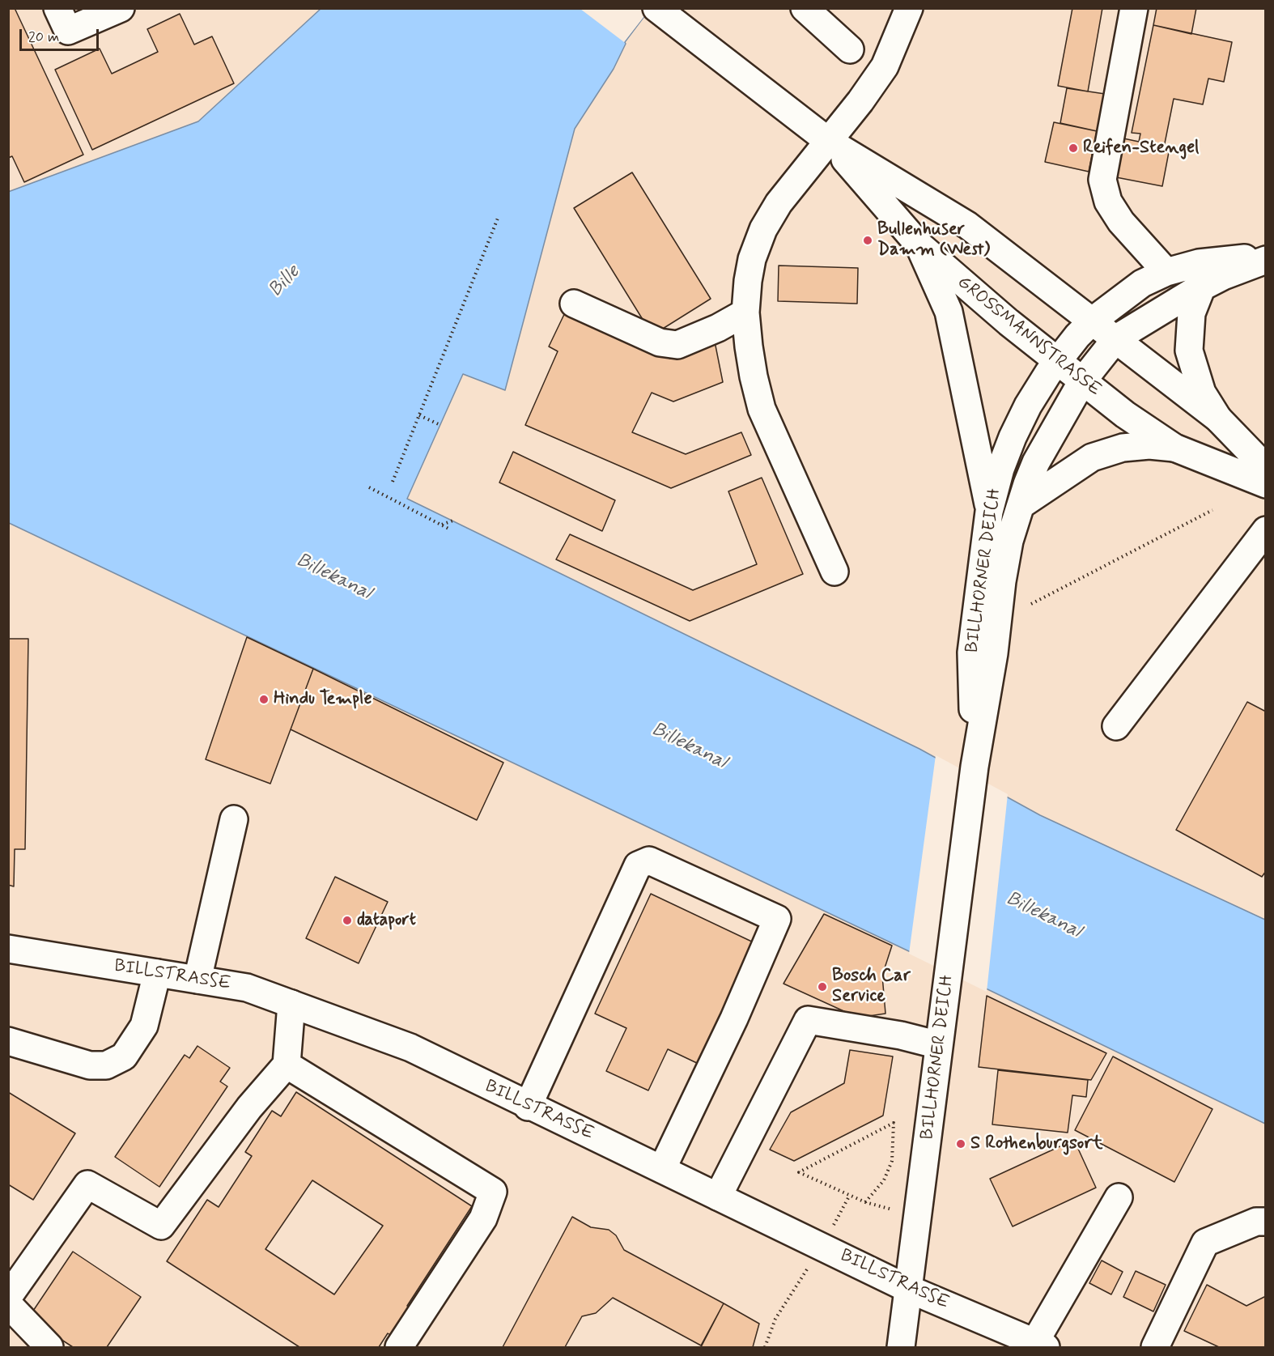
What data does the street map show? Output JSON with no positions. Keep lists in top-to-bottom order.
{
  "streets": {
    "street": ["GROSSMANNSTRASSE", "BILLHORNER DEICH", "BILLSTRASSE"]
  },
  "crossings": [
    ["GROSSMANNSTRASSE", "BILLHORNER DEICH"],
    ["BILLHORNER DEICH", "BILLSTRASSE"]
  ],
  "water": ["Bille", "Billekanal"],
  "places": [
    "Reifen-Stengel",
    "Bullenhuser Damm (West)",
    "Hindu Temple",
    "dataport",
    "Bosch Car Service",
    "S Rothenburgsort"
  ],
  "scale_bar": "20 m"
}
